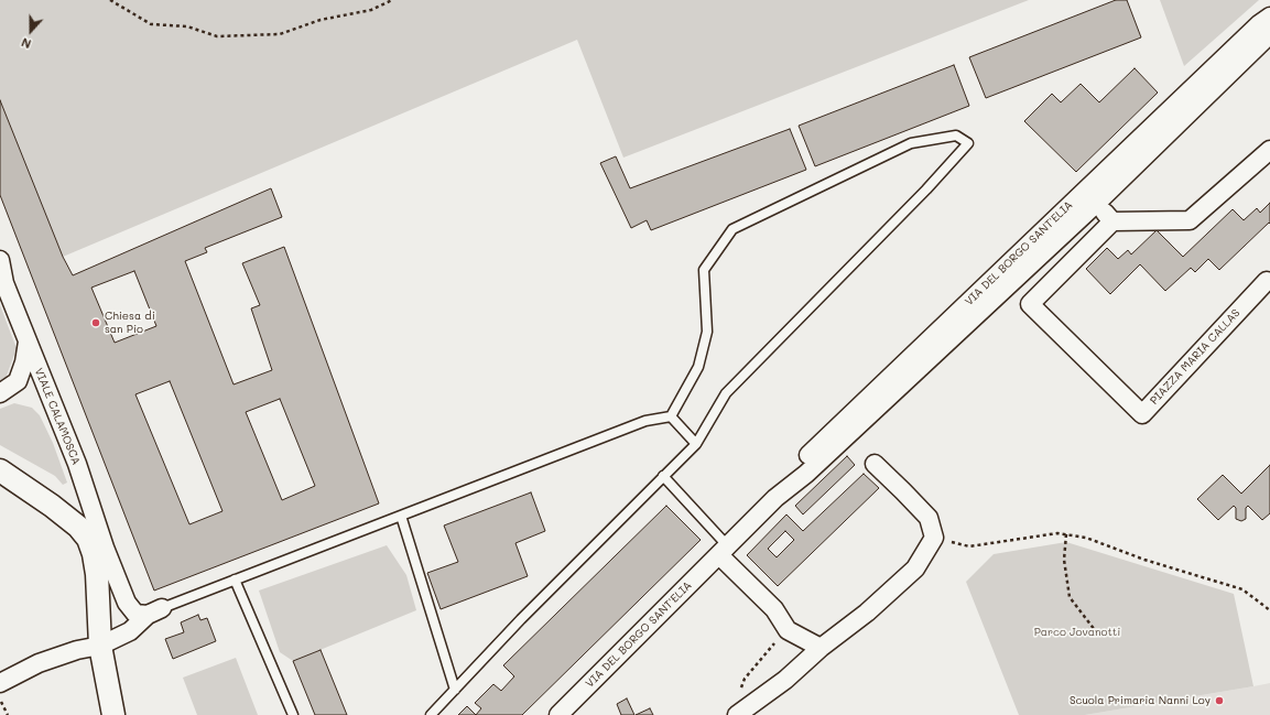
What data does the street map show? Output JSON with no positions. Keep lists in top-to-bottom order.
{
  "streets": {
    "street": ["VIA DEL BORGO SANT'ELIA", "PIAZZA MARIA CALLAS", "VIALE CALAMOSCA"]
  },
  "crossings": [
    ["VIA DEL BORGO SANT'ELIA", "PIAZZA MARIA CALLAS"]
  ],
  "parks": ["Parco Jovanotti"],
  "places": ["Chiesa di san Pio", "Scuola Primaria Nanni Loy"],
  "north": "bottom"
}
